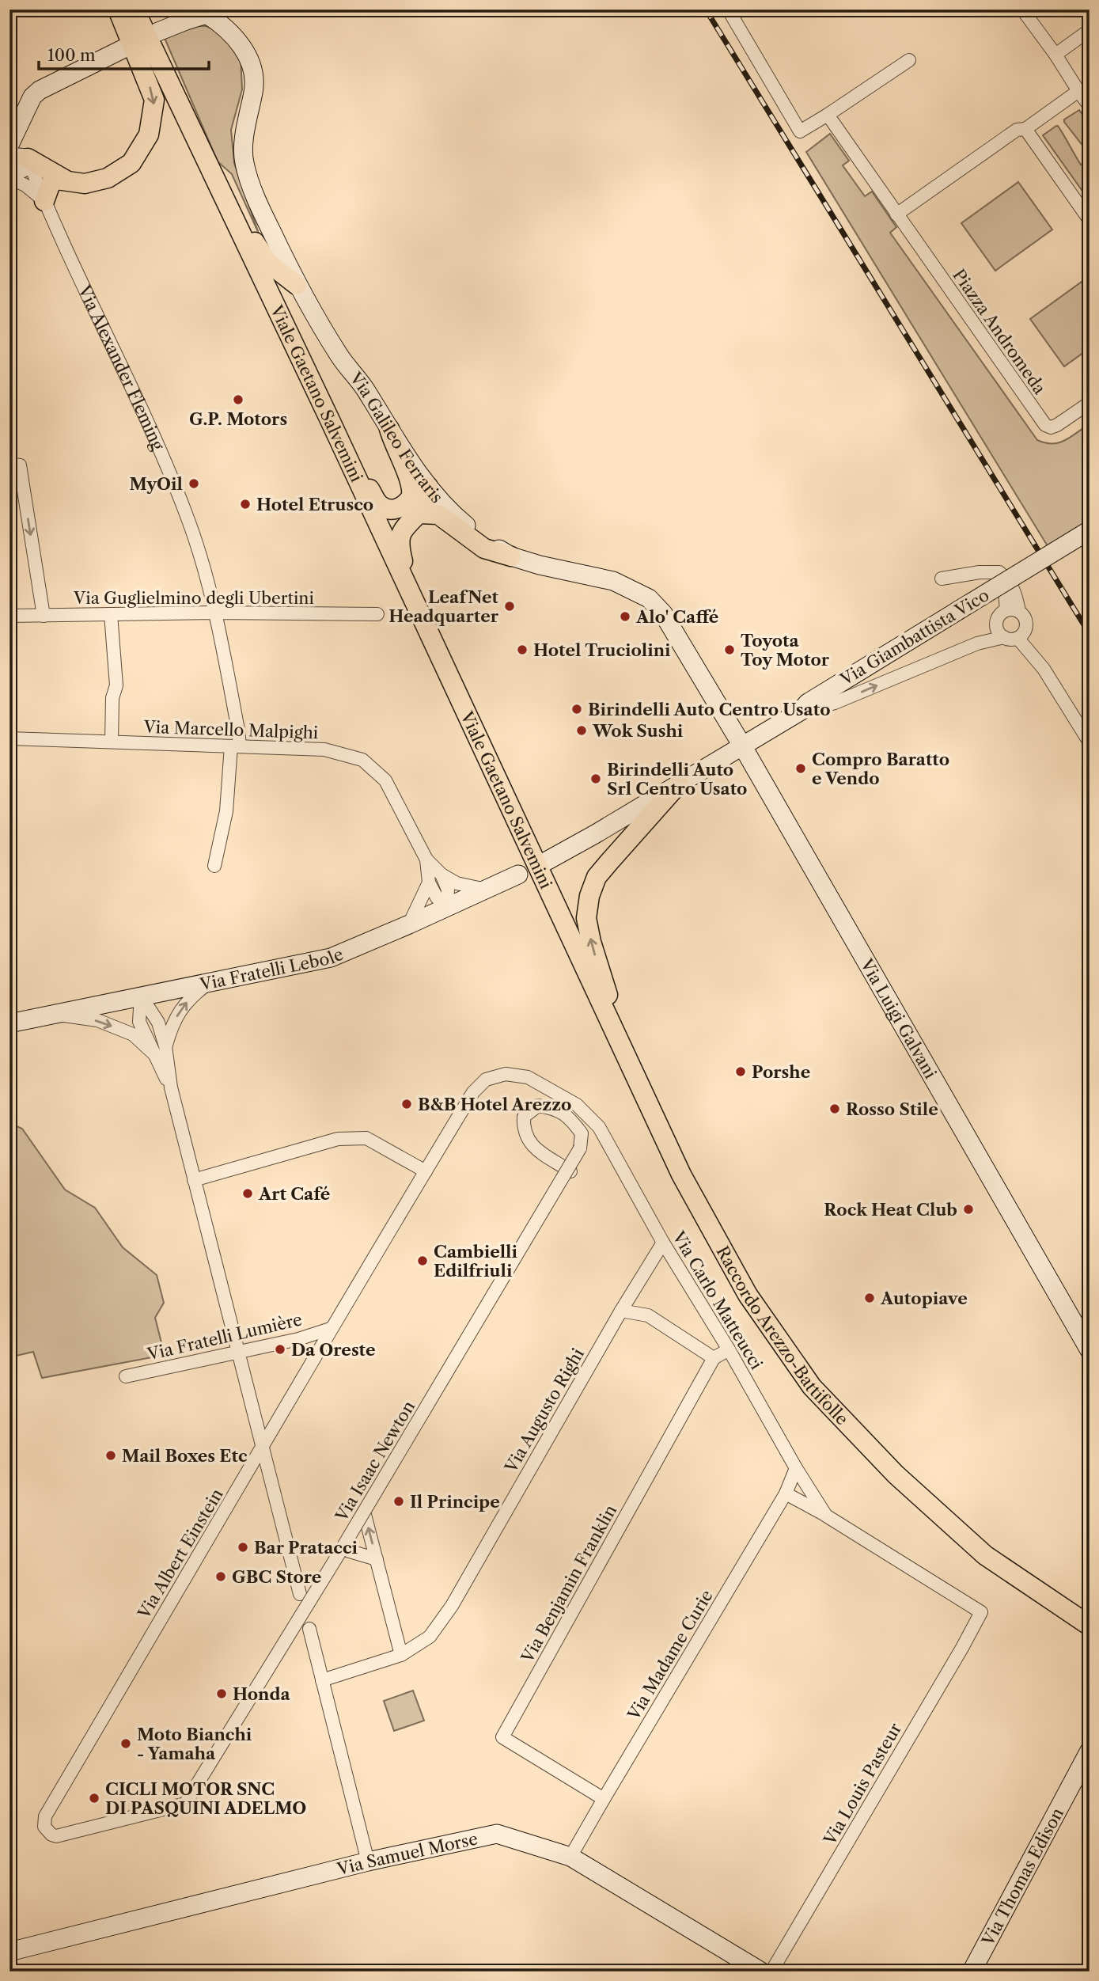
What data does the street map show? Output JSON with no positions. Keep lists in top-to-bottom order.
{
  "streets": {
    "main road": ["Viale Gaetano Salvemini", "Raccordo Arezzo-Battifolle"],
    "street": [
      "Piazza Andromeda",
      "Via Alexander Fleming",
      "Via Galileo Ferraris",
      "Via Guglielmino degli Ubertini",
      "Via Giambattista Vico",
      "Via Marcello Malpighi",
      "Via Fratelli Lebole",
      "Via Luigi Galvani",
      "Via Carlo Matteucci",
      "Via Fratelli Lumière",
      "Via Augusto Righi",
      "Via Isaac Newton",
      "Via Albert Einstein",
      "Via Benjamin Franklin",
      "Via Madame Curie",
      "Via Louis Pasteur",
      "Via Samuel Morse",
      "Via Thomas Edison"
    ]
  },
  "crossings": [
    ["Via Alexander Fleming", "Via Guglielmino degli Ubertini"],
    ["Via Alexander Fleming", "Via Marcello Malpighi"],
    ["Viale Gaetano Salvemini", "Raccordo Arezzo-Battifolle"],
    ["Via Galileo Ferraris", "Via Giambattista Vico"],
    ["Via Galileo Ferraris", "Via Luigi Galvani"],
    ["Via Giambattista Vico", "Via Luigi Galvani"],
    ["Via Carlo Matteucci", "Via Augusto Righi"],
    ["Via Carlo Matteucci", "Via Albert Einstein"],
    ["Via Carlo Matteucci", "Via Madame Curie"],
    ["Via Carlo Matteucci", "Via Louis Pasteur"],
    ["Via Fratelli Lumière", "Via Albert Einstein"],
    ["Via Isaac Newton", "Via Albert Einstein"],
    ["Via Benjamin Franklin", "Via Madame Curie"],
    ["Via Madame Curie", "Via Samuel Morse"]
  ],
  "places": [
    "G.P. Motors",
    "MyOil",
    "Hotel Etrusco",
    "LeafNet Headquarter",
    "Alo' Caffé",
    "Hotel Truciolini",
    "Toyota Toy Motor",
    "Birindelli Auto Centro Usato",
    "Wok Sushi",
    "Compro Baratto e Vendo",
    "Birindelli Auto Srl Centro Usato",
    "Porshe",
    "B&B Hotel Arezzo",
    "Rosso Stile",
    "Art Café",
    "Rock Heat Club",
    "Cambielli Edilfriuli",
    "Autopiave",
    "Da Oreste",
    "Mail Boxes Etc",
    "Il Principe",
    "Bar Pratacci",
    "GBC Store",
    "Honda",
    "Moto Bianchi - Yamaha",
    "CICLI MOTOR SNC DI PASQUINI ADELMO"
  ],
  "scale_bar": "100 m"
}
